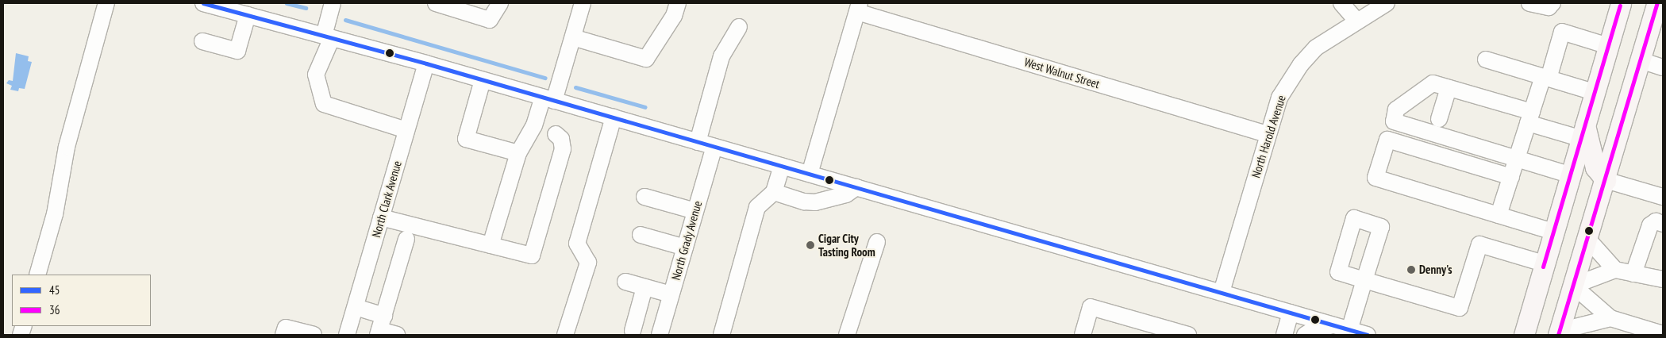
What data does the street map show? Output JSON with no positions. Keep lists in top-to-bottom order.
{
  "streets": {
    "street": [
      "West Walnut Street",
      "North Harold Avenue",
      "North Clark Avenue",
      "North Grady Avenue"
    ]
  },
  "crossings": [
    ["West Walnut Street", "North Harold Avenue"]
  ],
  "places": ["Cigar City Tasting Room", "Denny's"],
  "lines": ["transit line 45", "transit line 36"],
  "legend": ["45", "36"]
}
